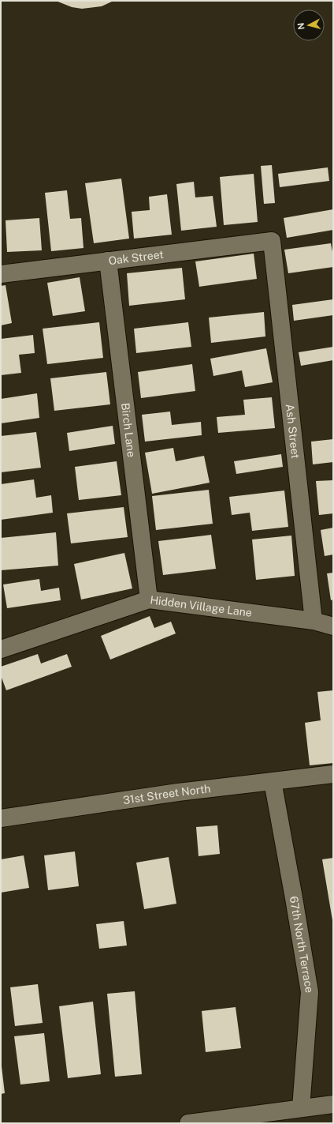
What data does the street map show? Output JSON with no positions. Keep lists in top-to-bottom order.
{
  "streets": {
    "street": [
      "Oak Street",
      "Birch Lane",
      "Ash Street",
      "Hidden Village Lane",
      "31st Street North",
      "67th North Terrace"
    ]
  },
  "crossings": [
    ["Oak Street", "Birch Lane"],
    ["Oak Street", "Ash Street"],
    ["Birch Lane", "Hidden Village Lane"],
    ["Ash Street", "Hidden Village Lane"],
    ["31st Street North", "67th North Terrace"]
  ],
  "north": "left"
}
